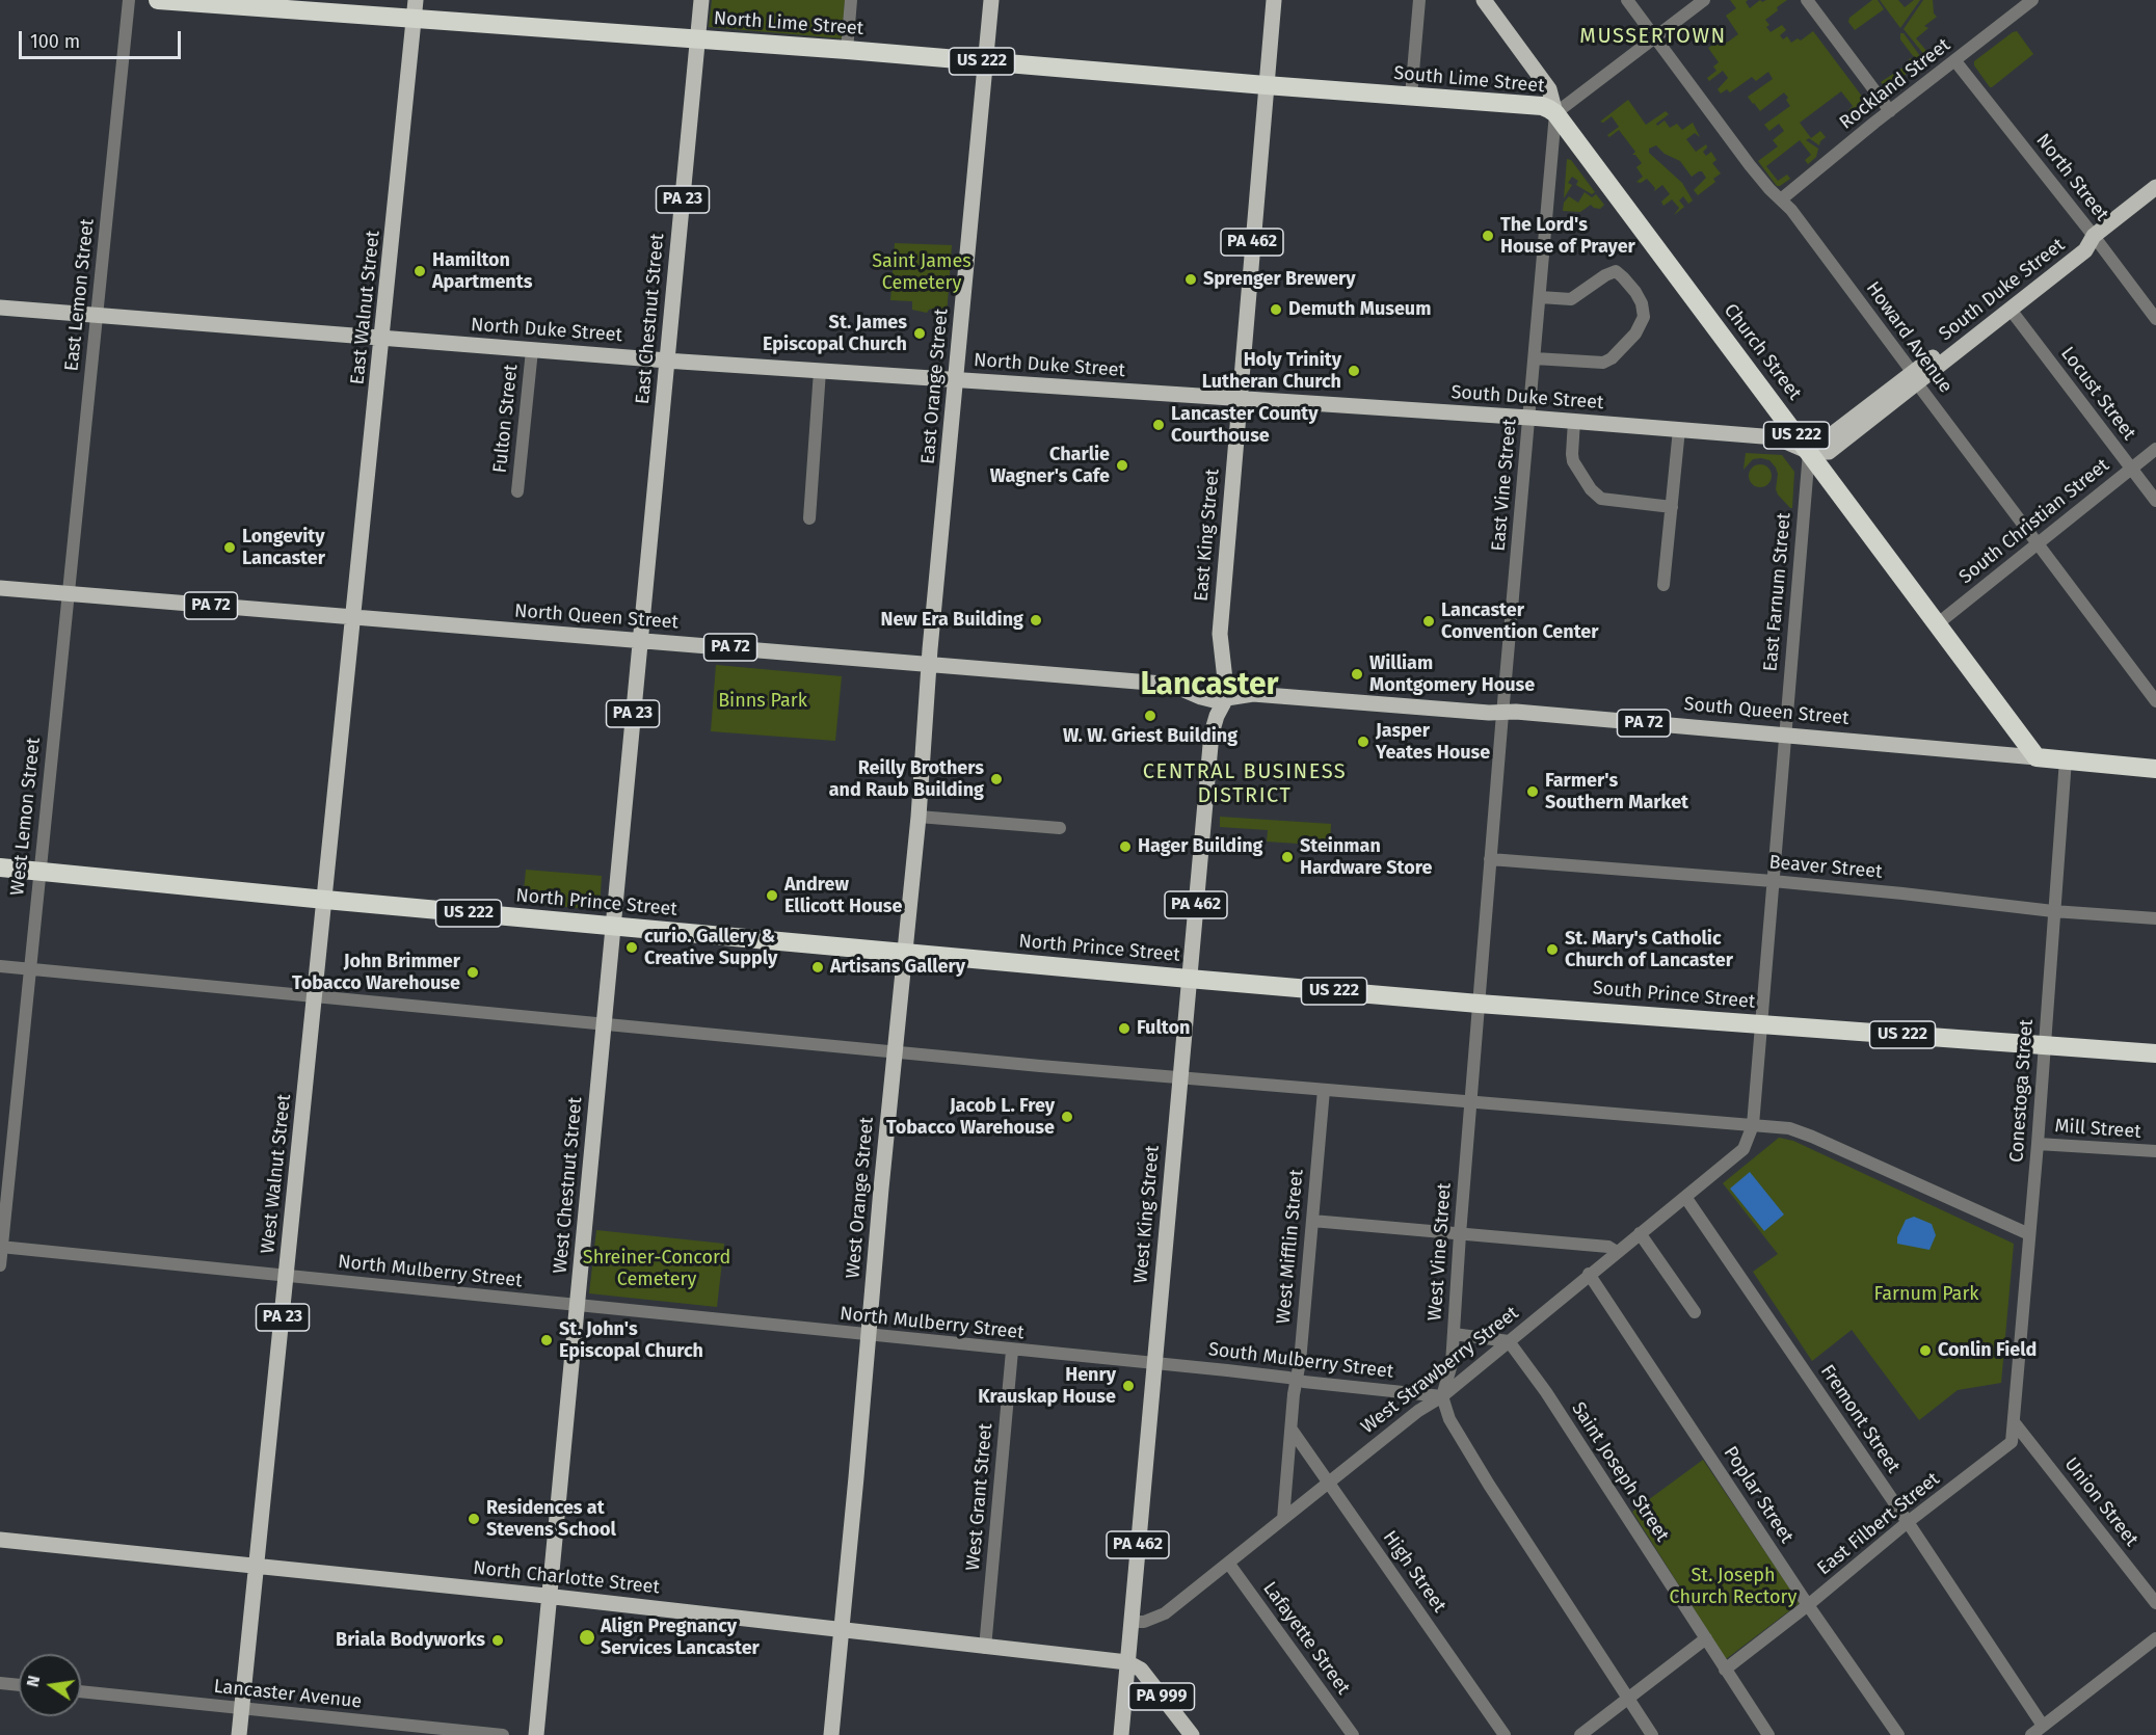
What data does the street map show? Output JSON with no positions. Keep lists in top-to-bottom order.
{
  "streets": {
    "highway": [
      "North Lime Street",
      "US 222",
      "South Lime Street",
      "Church Street",
      "South Queen Street",
      "North Prince Street",
      "South Prince Street"
    ],
    "main road": [
      "PA 23",
      "PA 462",
      "South Duke Street",
      "East Walnut Street",
      "East Chestnut Street",
      "North Duke Street",
      "East Orange Street",
      "East King Street",
      "PA 72",
      "North Queen Street",
      "West Walnut Street",
      "West Chestnut Street",
      "West Orange Street",
      "West King Street",
      "North Charlotte Street",
      "PA 999"
    ],
    "street": [
      "Rockland Street",
      "North Street",
      "East Lemon Street",
      "Howard Avenue",
      "Locust Street",
      "Fulton Street",
      "East Vine Street",
      "South Christian Street",
      "East Farnum Street",
      "West Lemon Street",
      "Beaver Street",
      "Conestoga Street",
      "Mill Street",
      "West Mifflin Street",
      "West Vine Street",
      "North Mulberry Street",
      "South Mulberry Street",
      "West Strawberry Street",
      "Fremont Street",
      "Saint Joseph Street",
      "Poplar Street",
      "West Grant Street",
      "Union Street",
      "East Filbert Street",
      "High Street",
      "Lafayette Street",
      "Lancaster Avenue"
    ]
  },
  "crossings": [
    ["North Lime Street", "South Lime Street"],
    ["North Lime Street", "East Walnut Street"],
    ["North Lime Street", "East Chestnut Street"],
    ["North Lime Street", "East Orange Street"],
    ["North Lime Street", "East King Street"],
    ["South Lime Street", "Howard Avenue"],
    ["South Lime Street", "Church Street"],
    ["South Lime Street", "East Vine Street"],
    ["South Lime Street", "East King Street"],
    ["Rockland Street", "North Street"],
    ["Rockland Street", "Howard Avenue"],
    ["North Street", "South Duke Street"],
    ["South Duke Street", "North Duke Street"],
    ["South Duke Street", "Howard Avenue"],
    ["South Duke Street", "Church Street"],
    ["South Duke Street", "Locust Street"],
    ["South Duke Street", "East Vine Street"],
    ["South Duke Street", "East King Street"],
    ["South Duke Street", "East Farnum Street"],
    ["East Lemon Street", "North Duke Street"],
    ["East Lemon Street", "North Queen Street"],
    ["East Lemon Street", "West Lemon Street"],
    ["East Walnut Street", "North Duke Street"],
    ["East Walnut Street", "North Queen Street"],
    ["East Walnut Street", "West Walnut Street"],
    ["East Chestnut Street", "North Duke Street"],
    ["East Chestnut Street", "North Queen Street"],
    ["East Chestnut Street", "West Chestnut Street"],
    ["North Duke Street", "East Orange Street"],
    ["North Duke Street", "Fulton Street"],
    ["North Duke Street", "East King Street"],
    ["Howard Avenue", "South Christian Street"],
    ["Church Street", "East Vine Street"],
    ["Church Street", "South Christian Street"],
    ["Church Street", "East Farnum Street"],
    ["Church Street", "South Queen Street"],
    ["East Orange Street", "North Queen Street"],
    ["East Orange Street", "West Orange Street"],
    ["Locust Street", "South Christian Street"],
    ["East Vine Street", "South Queen Street"],
    ["East Vine Street", "West Vine Street"],
    ["East King Street", "North Queen Street"],
    ["East King Street", "South Queen Street"],
    ["East King Street", "West King Street"],
    ["East Farnum Street", "South Queen Street"],
    ["East Farnum Street", "Beaver Street"],
    ["East Farnum Street", "West Strawberry Street"],
    ["North Queen Street", "South Queen Street"],
    ["North Queen Street", "West Lemon Street"],
    ["North Queen Street", "West Walnut Street"],
    ["North Queen Street", "West Chestnut Street"],
    ["North Queen Street", "West Orange Street"],
    ["North Queen Street", "West King Street"],
    ["South Queen Street", "Conestoga Street"],
    ["South Queen Street", "West King Street"],
    ["South Queen Street", "West Vine Street"],
    ["West Lemon Street", "North Prince Street"],
    ["West Lemon Street", "North Mulberry Street"],
    ["Beaver Street", "Conestoga Street"],
    ["Beaver Street", "West Vine Street"],
    ["Beaver Street", "West Strawberry Street"],
    ["North Prince Street", "South Prince Street"],
    ["North Prince Street", "West Walnut Street"],
    ["North Prince Street", "West Chestnut Street"],
    ["North Prince Street", "West Orange Street"],
    ["North Prince Street", "West King Street"],
    ["South Prince Street", "Conestoga Street"],
    ["South Prince Street", "West King Street"],
    ["South Prince Street", "West Vine Street"],
    ["South Prince Street", "West Strawberry Street"],
    ["Conestoga Street", "Mill Street"],
    ["Conestoga Street", "Union Street"],
    ["Conestoga Street", "East Filbert Street"],
    ["West Walnut Street", "North Mulberry Street"],
    ["West Walnut Street", "North Charlotte Street"],
    ["West Walnut Street", "Lancaster Avenue"],
    ["West Chestnut Street", "North Mulberry Street"],
    ["West Chestnut Street", "North Charlotte Street"],
    ["West Orange Street", "North Mulberry Street"],
    ["West Orange Street", "North Charlotte Street"],
    ["West King Street", "North Mulberry Street"],
    ["West King Street", "South Mulberry Street"],
    ["West King Street", "West Strawberry Street"],
    ["West King Street", "North Charlotte Street"],
    ["West King Street", "PA 999"],
    ["West Mifflin Street", "South Mulberry Street"],
    ["West Mifflin Street", "West Strawberry Street"],
    ["West Mifflin Street", "High Street"],
    ["West Vine Street", "South Mulberry Street"],
    ["West Vine Street", "West Strawberry Street"],
    ["North Mulberry Street", "South Mulberry Street"],
    ["North Mulberry Street", "West Grant Street"],
    ["South Mulberry Street", "West Strawberry Street"],
    ["West Strawberry Street", "Fremont Street"],
    ["West Strawberry Street", "Saint Joseph Street"],
    ["West Strawberry Street", "Poplar Street"],
    ["West Strawberry Street", "High Street"],
    ["West Strawberry Street", "Lafayette Street"],
    ["Fremont Street", "East Filbert Street"],
    ["Saint Joseph Street", "East Filbert Street"],
    ["Poplar Street", "East Filbert Street"],
    ["West Grant Street", "North Charlotte Street"],
    ["Union Street", "East Filbert Street"],
    ["North Charlotte Street", "PA 999"]
  ],
  "districts": ["MUSSERTOWN", "Lancaster", "CENTRAL BUSINESS DISTRICT"],
  "parks": [
    "Saint James Cemetery",
    "Binns Park",
    "Shreiner-Concord Cemetery",
    "Farnum Park",
    "St. Joseph Church Rectory"
  ],
  "places": [
    "The Lord's House of Prayer",
    "Hamilton Apartments",
    "Sprenger Brewery",
    "Demuth Museum",
    "St. James Episcopal Church",
    "Holy Trinity Lutheran Church",
    "Lancaster County Courthouse",
    "Charlie Wagner's Cafe",
    "Longevity Lancaster",
    "New Era Building",
    "Lancaster Convention Center",
    "William Montgomery House",
    "W. W. Griest Building",
    "Jasper Yeates House",
    "Reilly Brothers and Raub Building",
    "Farmer's Southern Market",
    "Hager Building",
    "Steinman Hardware Store",
    "Andrew Ellicott House",
    "curio. Gallery & Creative Supply",
    "St. Mary's Catholic Church of Lancaster",
    "Artisans Gallery",
    "John Brimmer Tobacco Warehouse",
    "Fulton",
    "Jacob L. Frey Tobacco Warehouse",
    "St. John's Episcopal Church",
    "Conlin Field",
    "Henry Krauskap House",
    "Residences at Stevens School",
    "Align Pregnancy Services Lancaster",
    "Briala Bodyworks"
  ],
  "scale_bar": "100 m",
  "north": "left"
}
